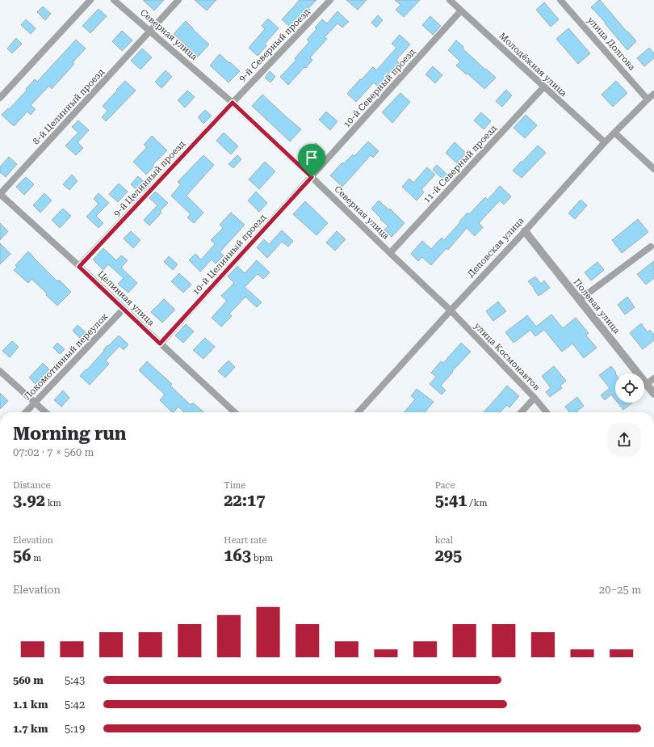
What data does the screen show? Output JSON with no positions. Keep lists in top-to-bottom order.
{
  "streets": {
    "street": [
      "Северная улица",
      "улица Долгова",
      "9-й Северный проезд",
      "Молодёжная улица",
      "10-й Северный проезд",
      "8-й Целинный проезд",
      "11-й Северный проезд",
      "9-й Целинный проезд",
      "Деповская улица",
      "10-й Целинный проезд",
      "Целинная улица",
      "Полевая улица",
      "Локомотивный переулок",
      "улица Космонавтов"
    ]
  },
  "crossings": [
    ["Северная улица", "9-й Северный проезд"],
    ["Северная улица", "10-й Северный проезд"],
    ["Северная улица", "8-й Целинный проезд"],
    ["Северная улица", "11-й Северный проезд"],
    ["Северная улица", "9-й Целинный проезд"],
    ["Северная улица", "Деповская улица"],
    ["Северная улица", "10-й Целинный проезд"],
    ["Северная улица", "улица Космонавтов"],
    ["улица Долгова", "Деповская улица"],
    ["9-й Северный проезд", "9-й Целинный проезд"],
    ["Молодёжная улица", "10-й Северный проезд"],
    ["Молодёжная улица", "11-й Северный проезд"],
    ["Молодёжная улица", "Деповская улица"],
    ["10-й Северный проезд", "10-й Целинный проезд"],
    ["8-й Целинный проезд", "Целинная улица"],
    ["9-й Целинный проезд", "Целинная улица"],
    ["Деповская улица", "Полевая улица"],
    ["Деповская улица", "улица Космонавтов"],
    ["10-й Целинный проезд", "Целинная улица"],
    ["Целинная улица", "Локомотивный переулок"]
  ],
  "page": {
    "heading": ["Morning run", "07:02 · 7 × 560 m"],
    "stats": [
      ["Distance", "3.92 km"],
      ["Time", "22:17"],
      ["Pace", "5:41 /km"],
      ["Elevation", "56 m"],
      ["Heart rate", "163 bpm"],
      ["kcal", "295"]
    ],
    "chart": ["Elevation", "20–25 m"],
    "list": [
      {
        "name": "560 m",
        "note": "5:43"
      },
      {
        "name": "1.1 km",
        "note": "5:42"
      },
      {
        "name": "1.7 km",
        "note": "5:19"
      }
    ]
  }
}
